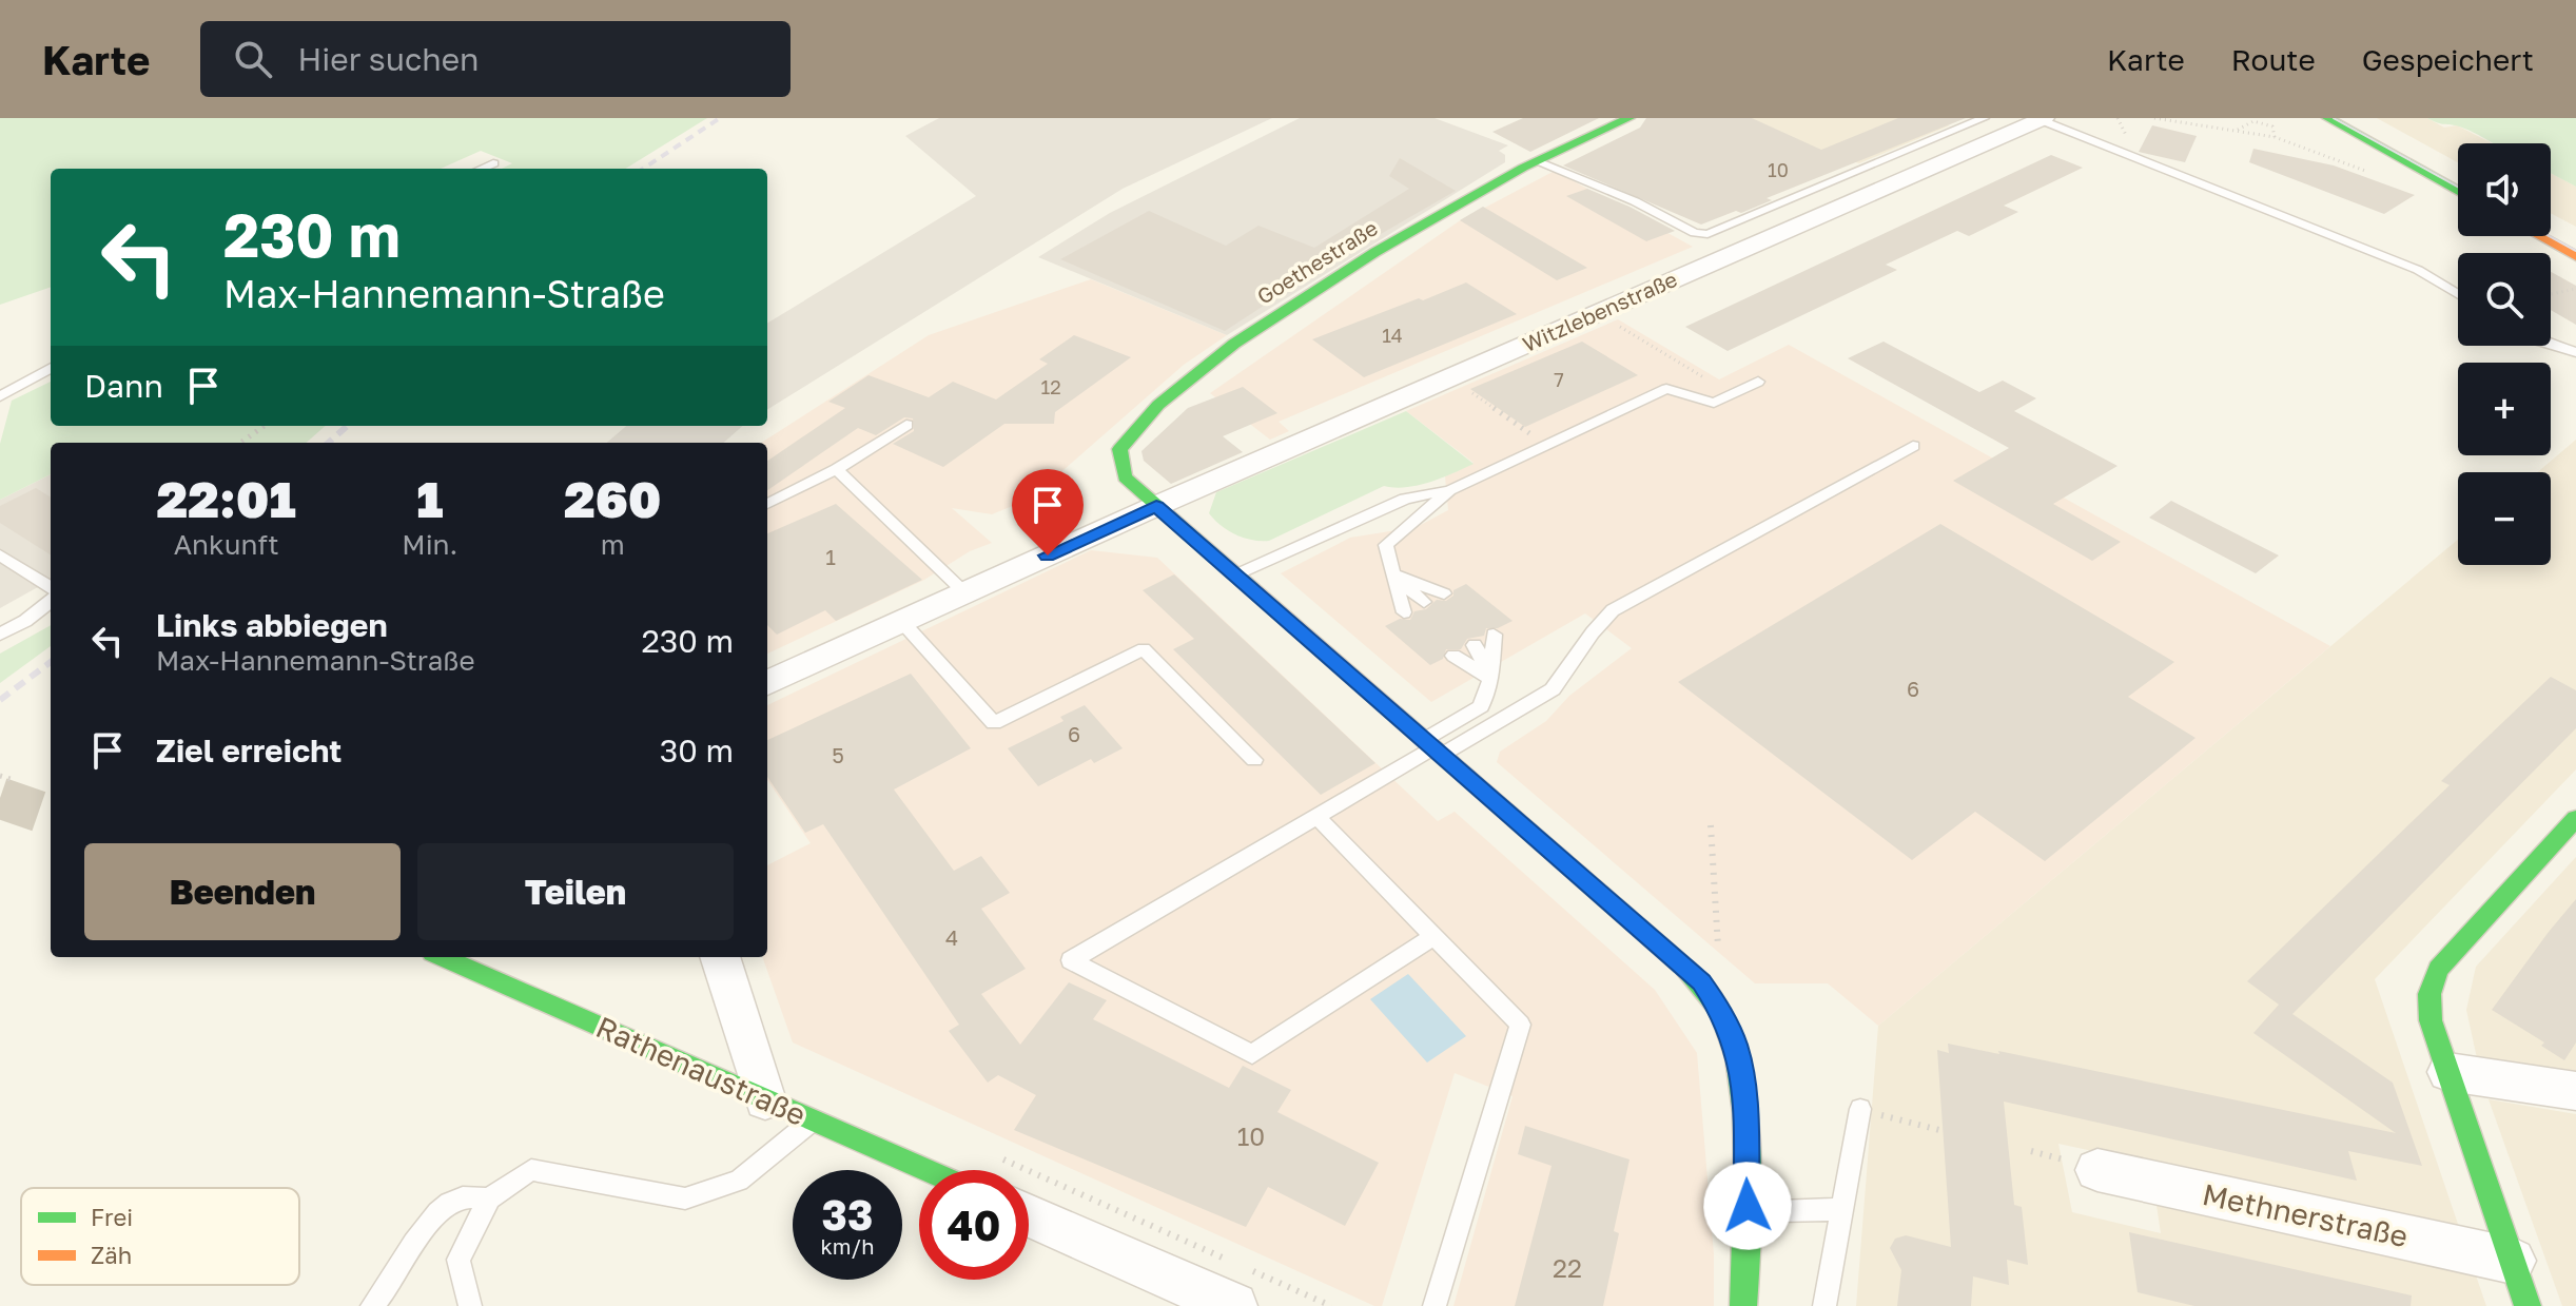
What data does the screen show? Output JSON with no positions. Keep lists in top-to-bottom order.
{
  "streets": {
    "street": [
      "Goethestraße",
      "Witzlebenstraße",
      "Rathenaustraße",
      "Methnerstraße"
    ]
  },
  "crossings": [
    ["Goethestraße", "Witzlebenstraße"]
  ],
  "house_numbers": [
    "10",
    "14",
    "7",
    "12",
    "1",
    "6",
    "6",
    "5",
    "4",
    "10",
    "22"
  ],
  "legend": ["Frei", "Zäh"],
  "page": {
    "header": "Karte",
    "search": "Hier suchen",
    "nav": ["Karte", "Route", "Gespeichert"],
    "map_buttons": ["+", "−"],
    "turn": ["230 m", "Max-Hannemann-Straße"],
    "then": "Dann",
    "eta": [
      "22:01",
      "Ankunft",
      "1",
      "Min.",
      "260",
      "m"
    ],
    "list": [
      {
        "name": "Links abbiegen",
        "note": "Max-Hannemann-Straße",
        "value": "230 m"
      },
      {
        "name": "Ziel erreicht",
        "value": "30 m"
      }
    ],
    "buttons": ["Beenden", "Teilen"],
    "speed": "33 km/h",
    "limit": "40"
  }
}
